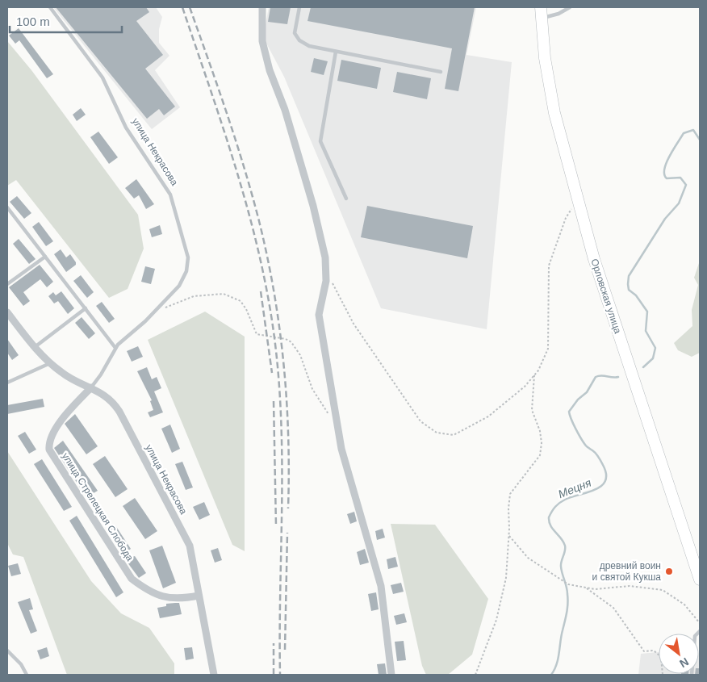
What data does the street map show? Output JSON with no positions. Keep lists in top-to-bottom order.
{
  "streets": {
    "main road": ["Орловская улица"],
    "street": ["улица Некрасова", "улица Стрелецкая Слобода"]
  },
  "crossings": [
    ["улица Некрасова", "улица Стрелецкая Слобода"]
  ],
  "water": ["Мецня"],
  "places": ["древний воин и святой Кукша"],
  "scale_bar": "100 m",
  "north": "bottom right"
}
